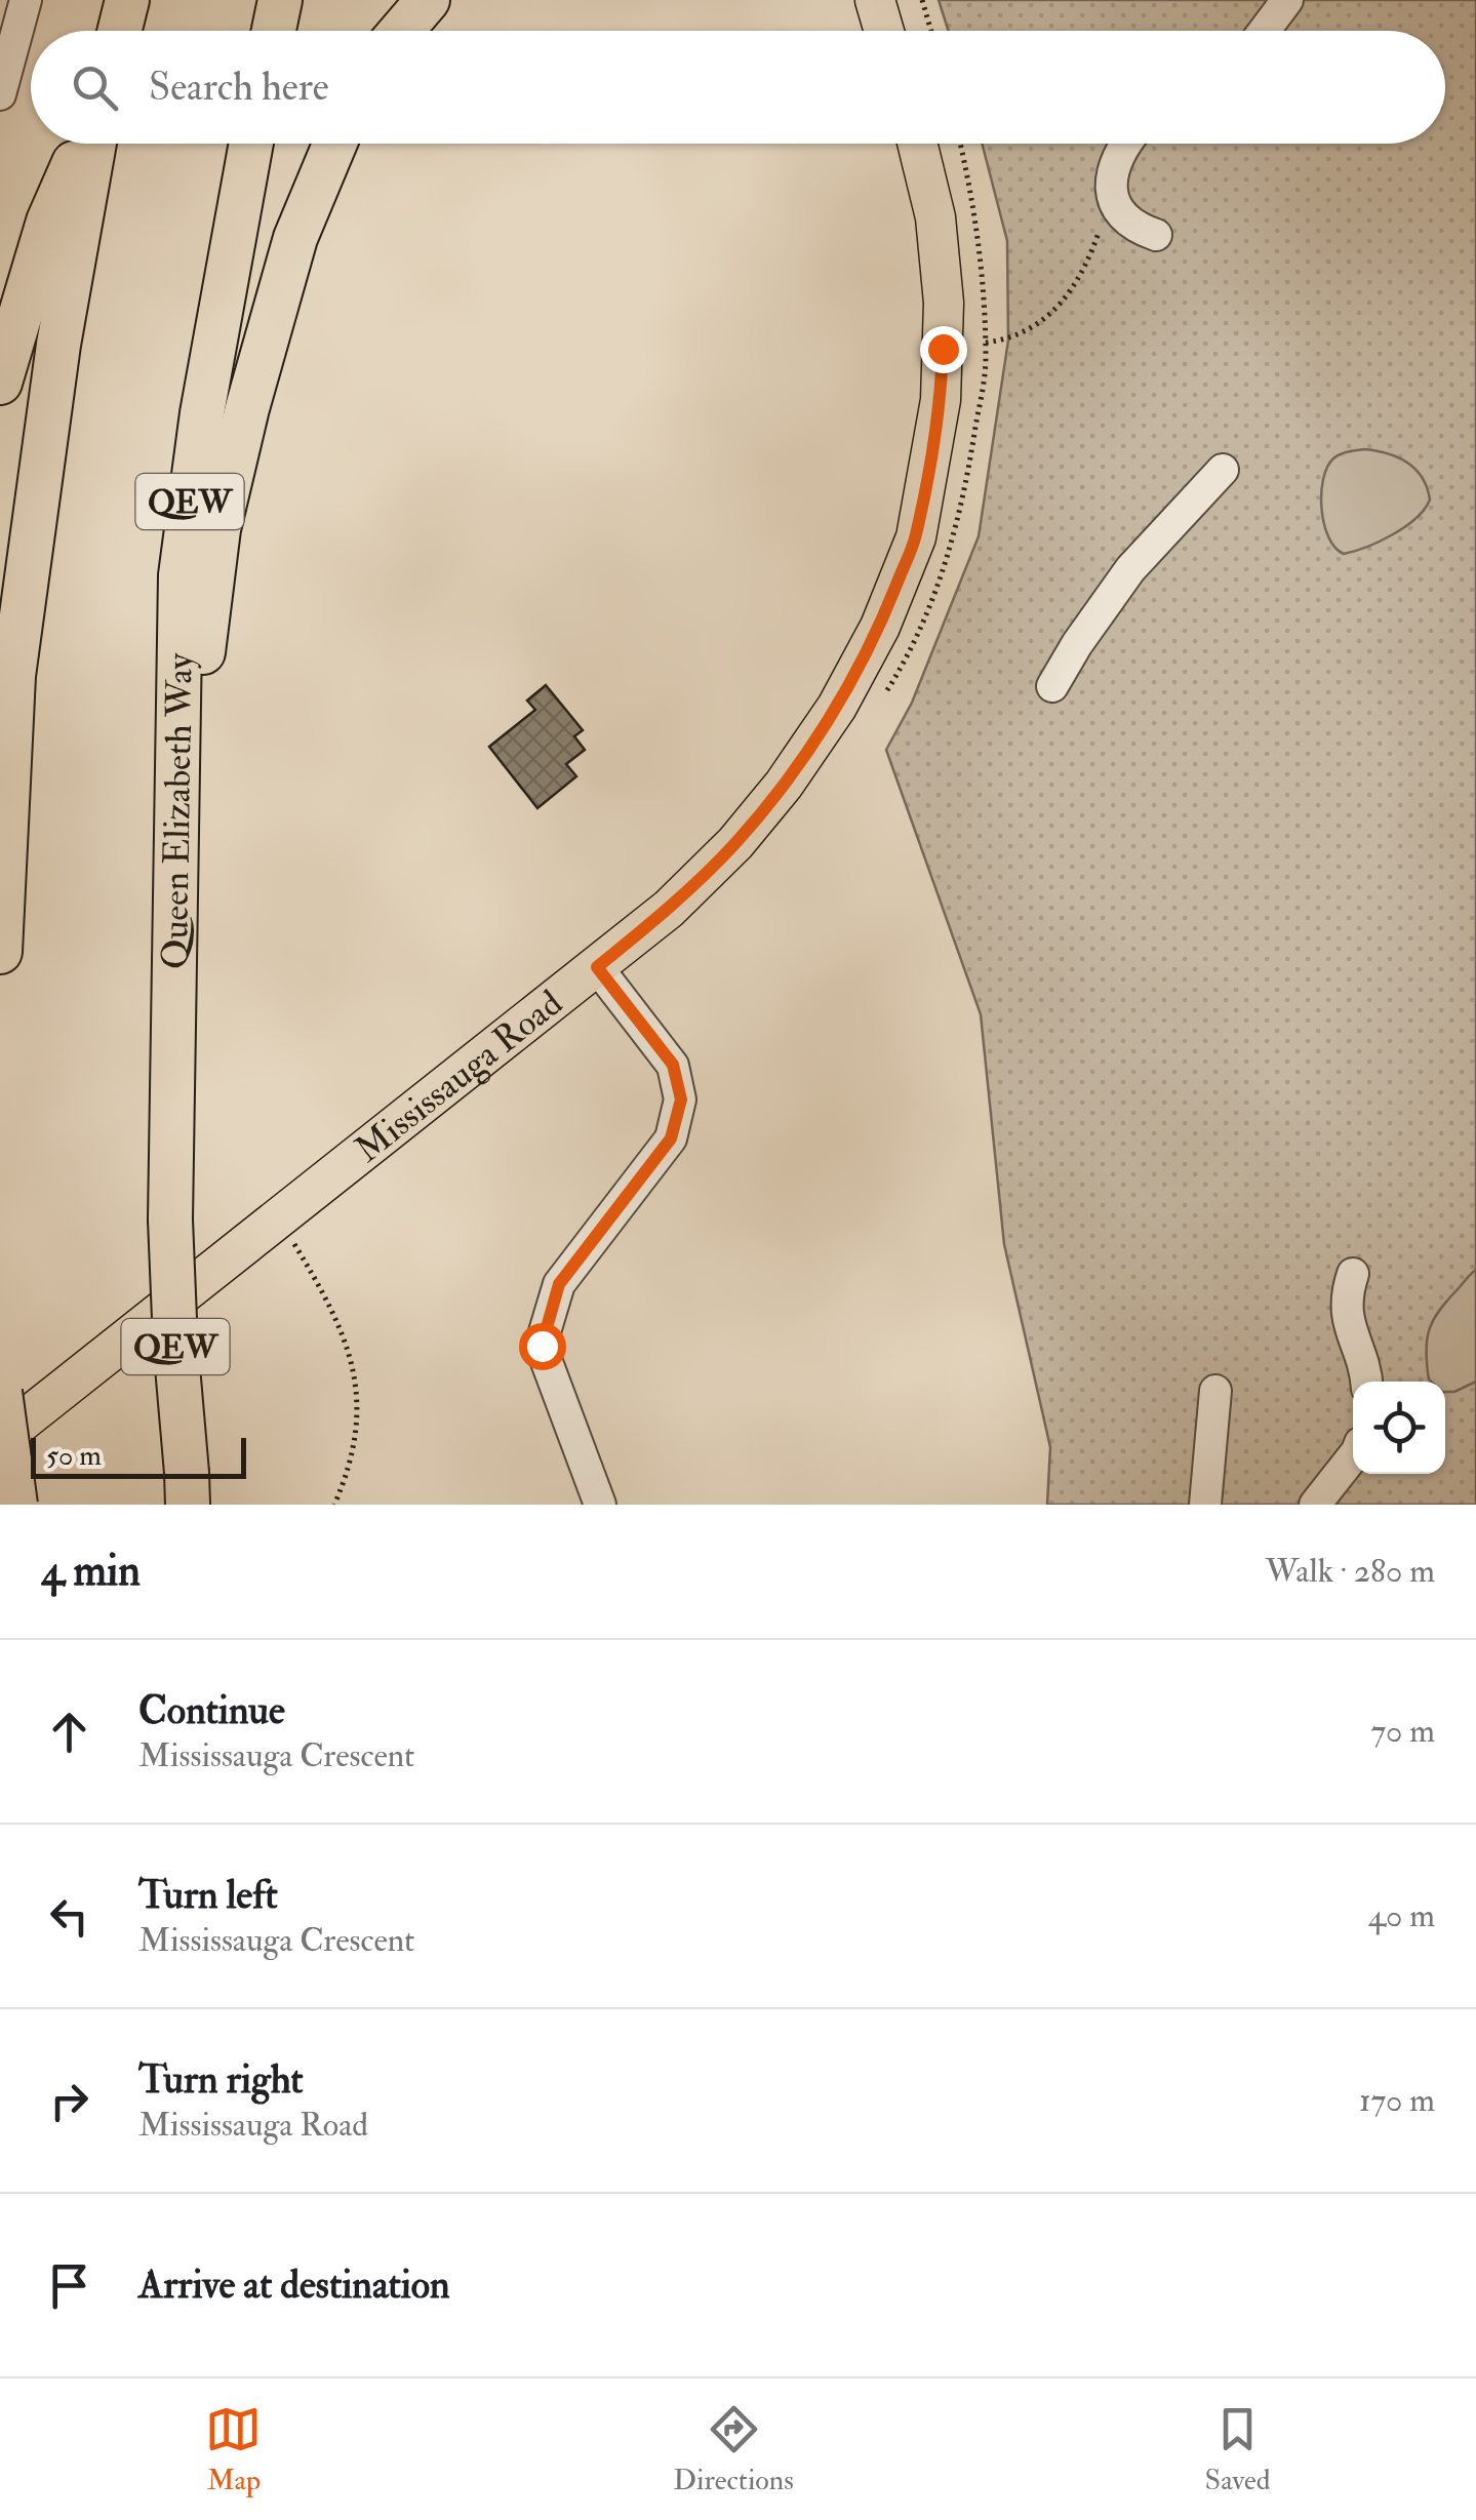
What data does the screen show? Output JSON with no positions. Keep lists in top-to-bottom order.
{
  "streets": {
    "highway": ["QEW", "Queen Elizabeth Way"],
    "main road": ["Mississauga Road"]
  },
  "scale_bar": "50 m",
  "page": {
    "search": "Search here",
    "scale": "50 m",
    "heading": ["4 min", "Walk · 280 m"],
    "list": [
      ["Continue", "Mississauga Crescent", "70 m"],
      ["Turn left", "Mississauga Crescent", "40 m"],
      ["Turn right", "Mississauga Road", "170 m"],
      "Arrive at destination"
    ],
    "nav": ["Map", "Directions", "Saved"]
  }
}
